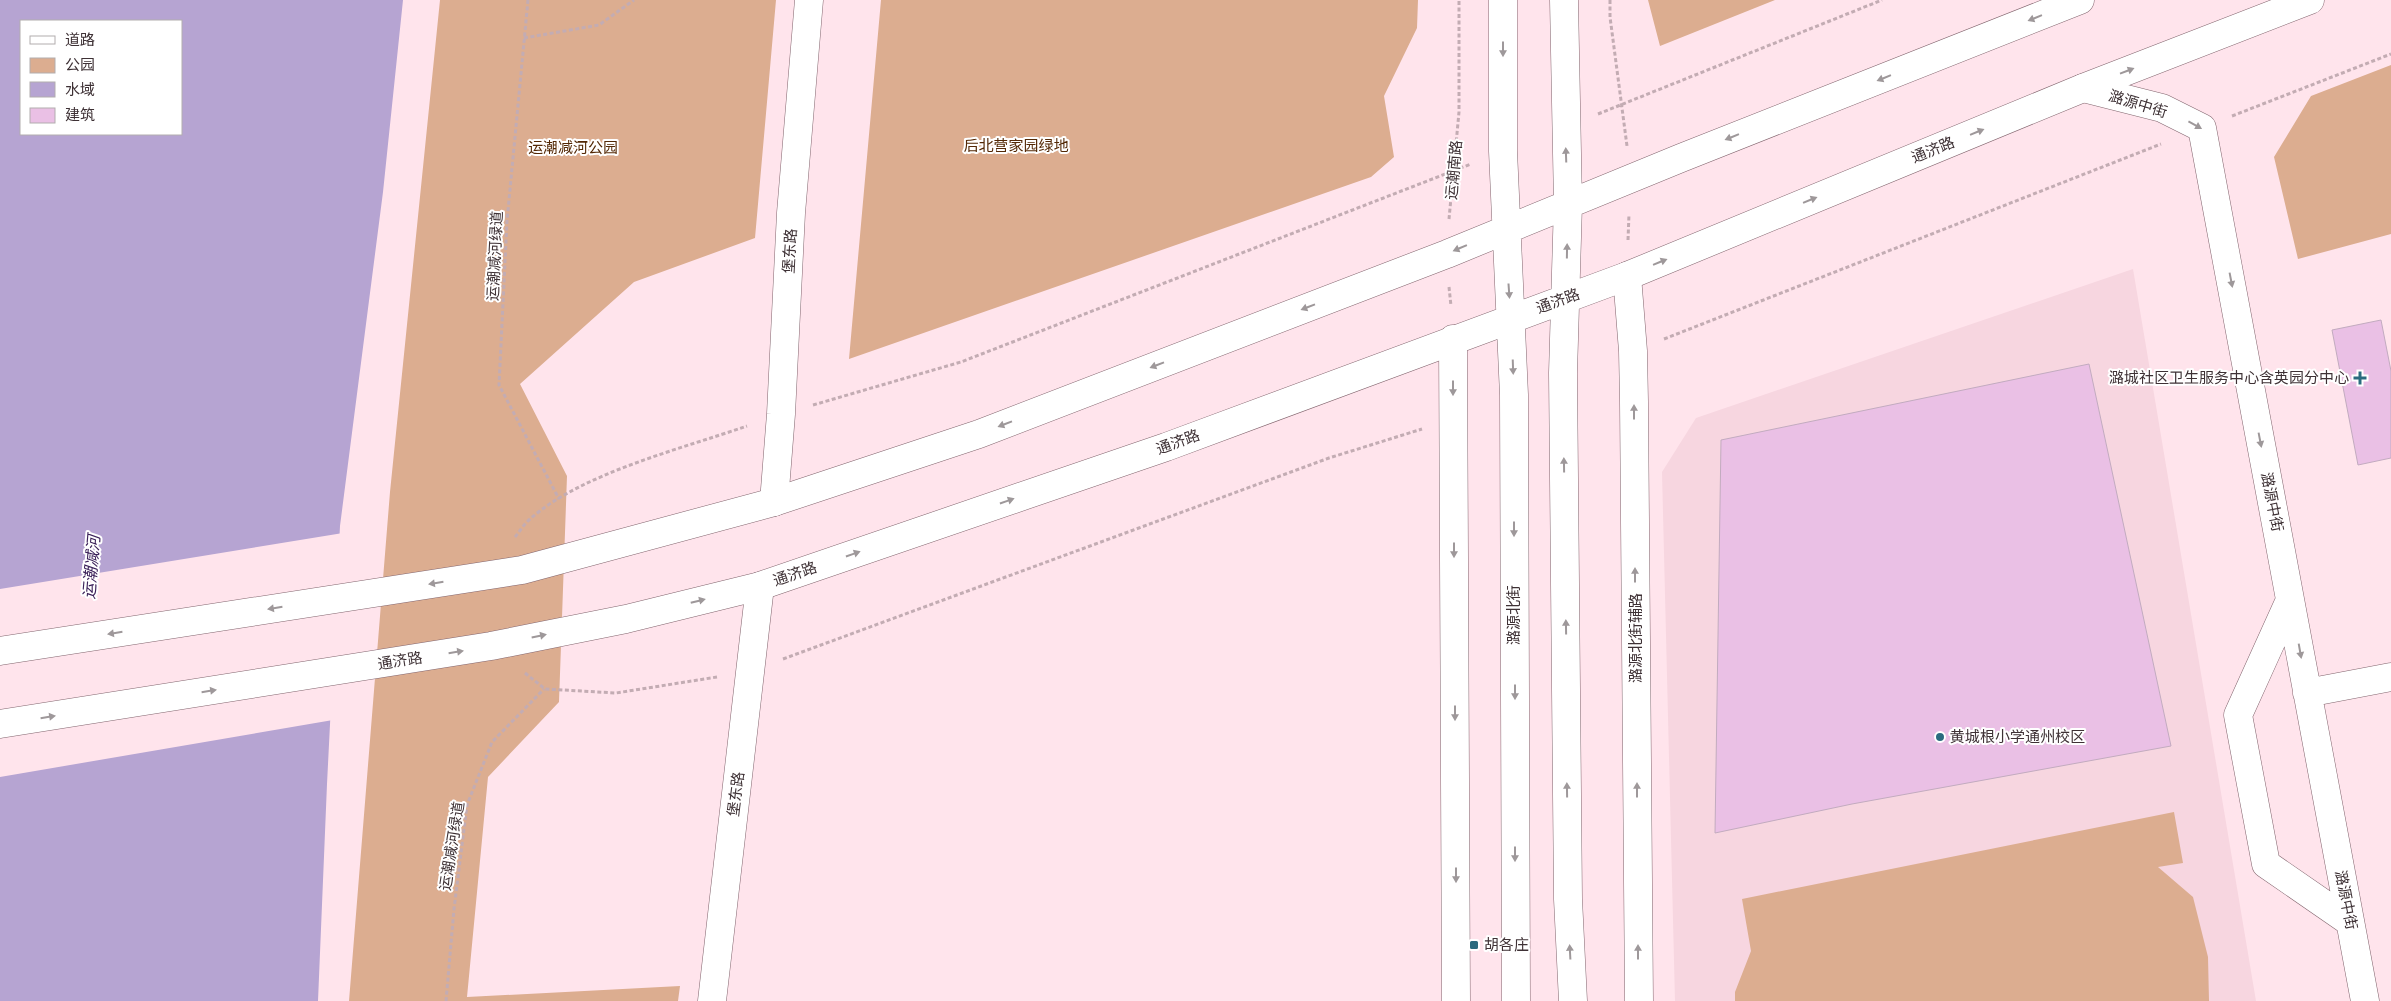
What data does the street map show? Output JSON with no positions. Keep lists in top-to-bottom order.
{
  "streets": {
    "main road": [
      "潞源中街",
      "通济路",
      "堡东路",
      "潞源北街",
      "潞源北街辅路"
    ],
    "path": ["运潮南路", "运潮减河绿道"]
  },
  "crossings": [
    ["潞源中街", "通济路"],
    ["通济路", "运潮南路"],
    ["通济路", "堡东路"],
    ["通济路", "潞源北街"],
    ["通济路", "潞源北街辅路"]
  ],
  "one_way": ["潞源中街"],
  "water": ["运潮减河"],
  "parks": ["后北营家园绿地", "运潮减河公园"],
  "places": {
    "health": ["潞城社区卫生服务中心含英园分中心"],
    "other": ["黄城根小学通州校区"],
    "transit": ["胡各庄"]
  },
  "legend": [
    "道路",
    "公园",
    "水域",
    "建筑"
  ]
}
